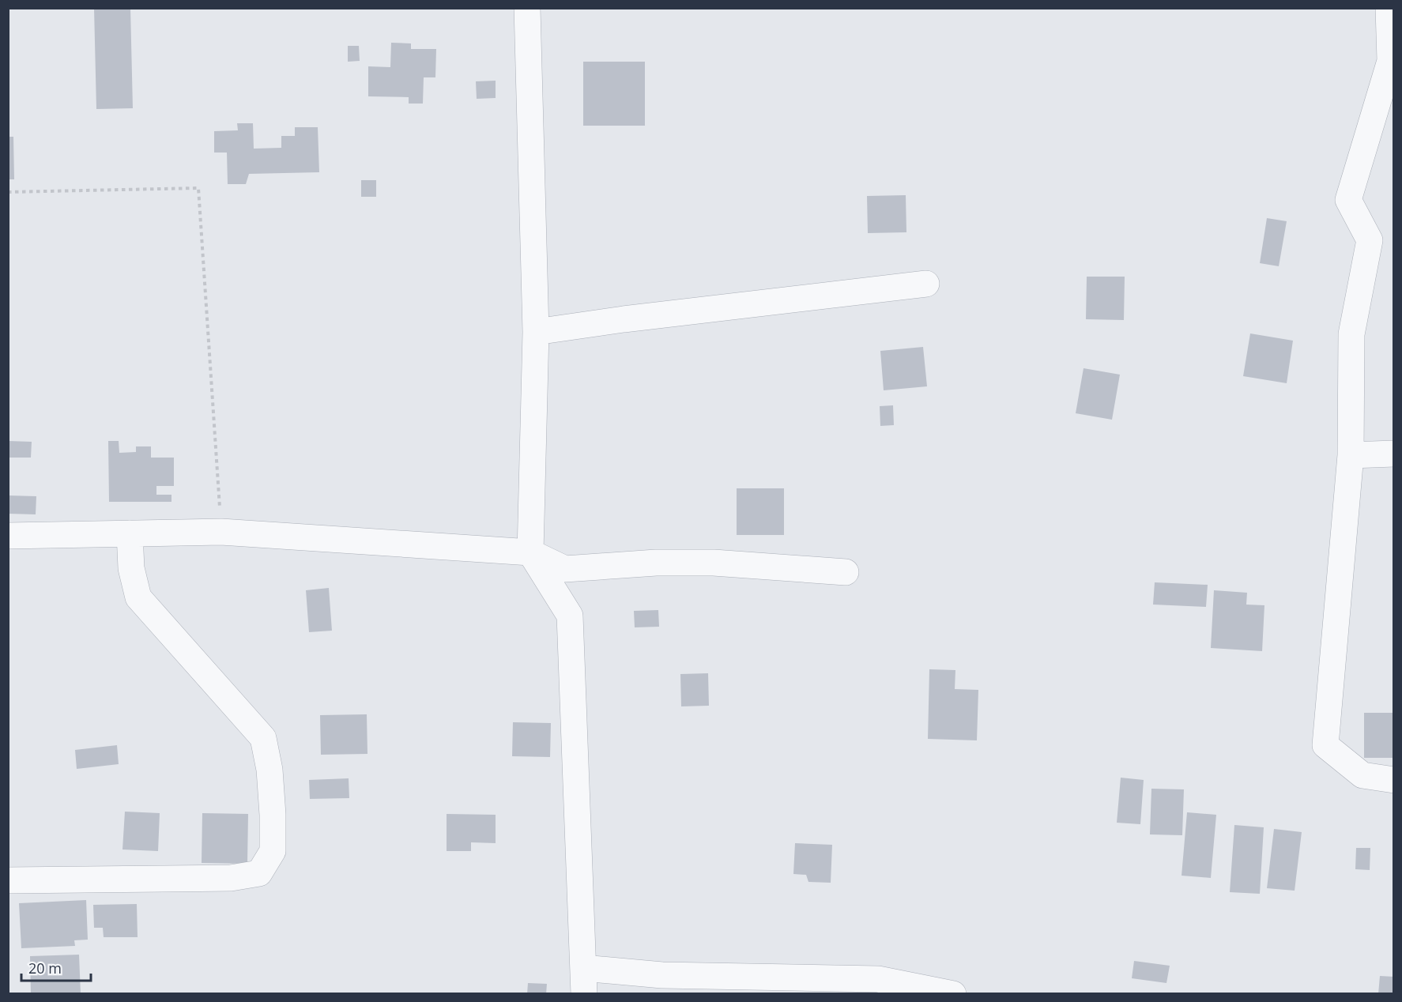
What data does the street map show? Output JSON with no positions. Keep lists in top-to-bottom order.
{
  "scale_bar": "20 m"
}
